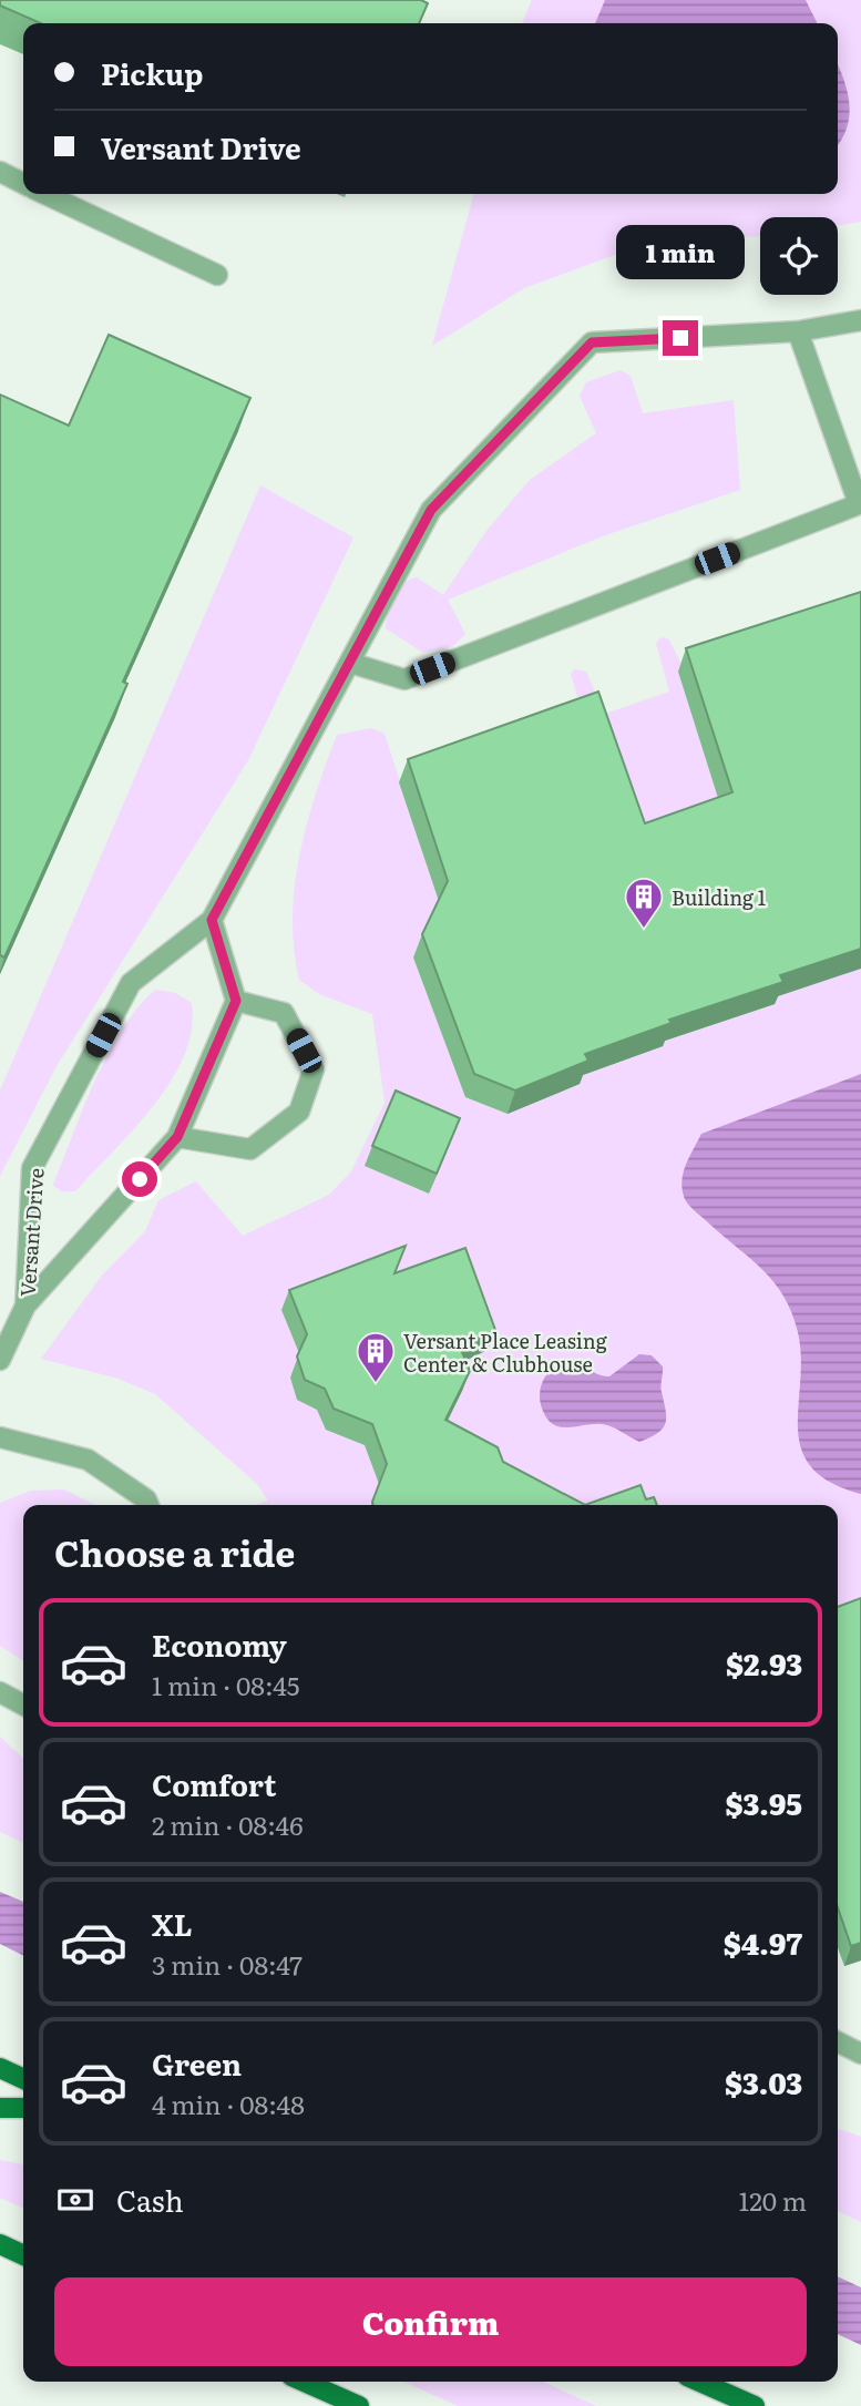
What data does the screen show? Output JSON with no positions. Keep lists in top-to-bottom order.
{
  "streets": {
    "street": ["Versant Drive"]
  },
  "places": {
    "building": ["Building 1", "Versant Place Leasing Center & Clubhouse"]
  },
  "page": {
    "banner": ["Pickup", "Versant Drive"],
    "bubble": "1 min",
    "heading": "Choose a ride",
    "list": [
      {
        "name": "Economy",
        "note": "1 min · 08:45",
        "value": "$2.93"
      },
      {
        "name": "Comfort",
        "note": "2 min · 08:46",
        "value": "$3.95"
      },
      {
        "name": "XL",
        "note": "3 min · 08:47",
        "value": "$4.97"
      },
      {
        "name": "Green",
        "note": "4 min · 08:48",
        "value": "$3.03"
      }
    ],
    "pay": ["Cash", "120 m"],
    "buttons": "Confirm"
  }
}
